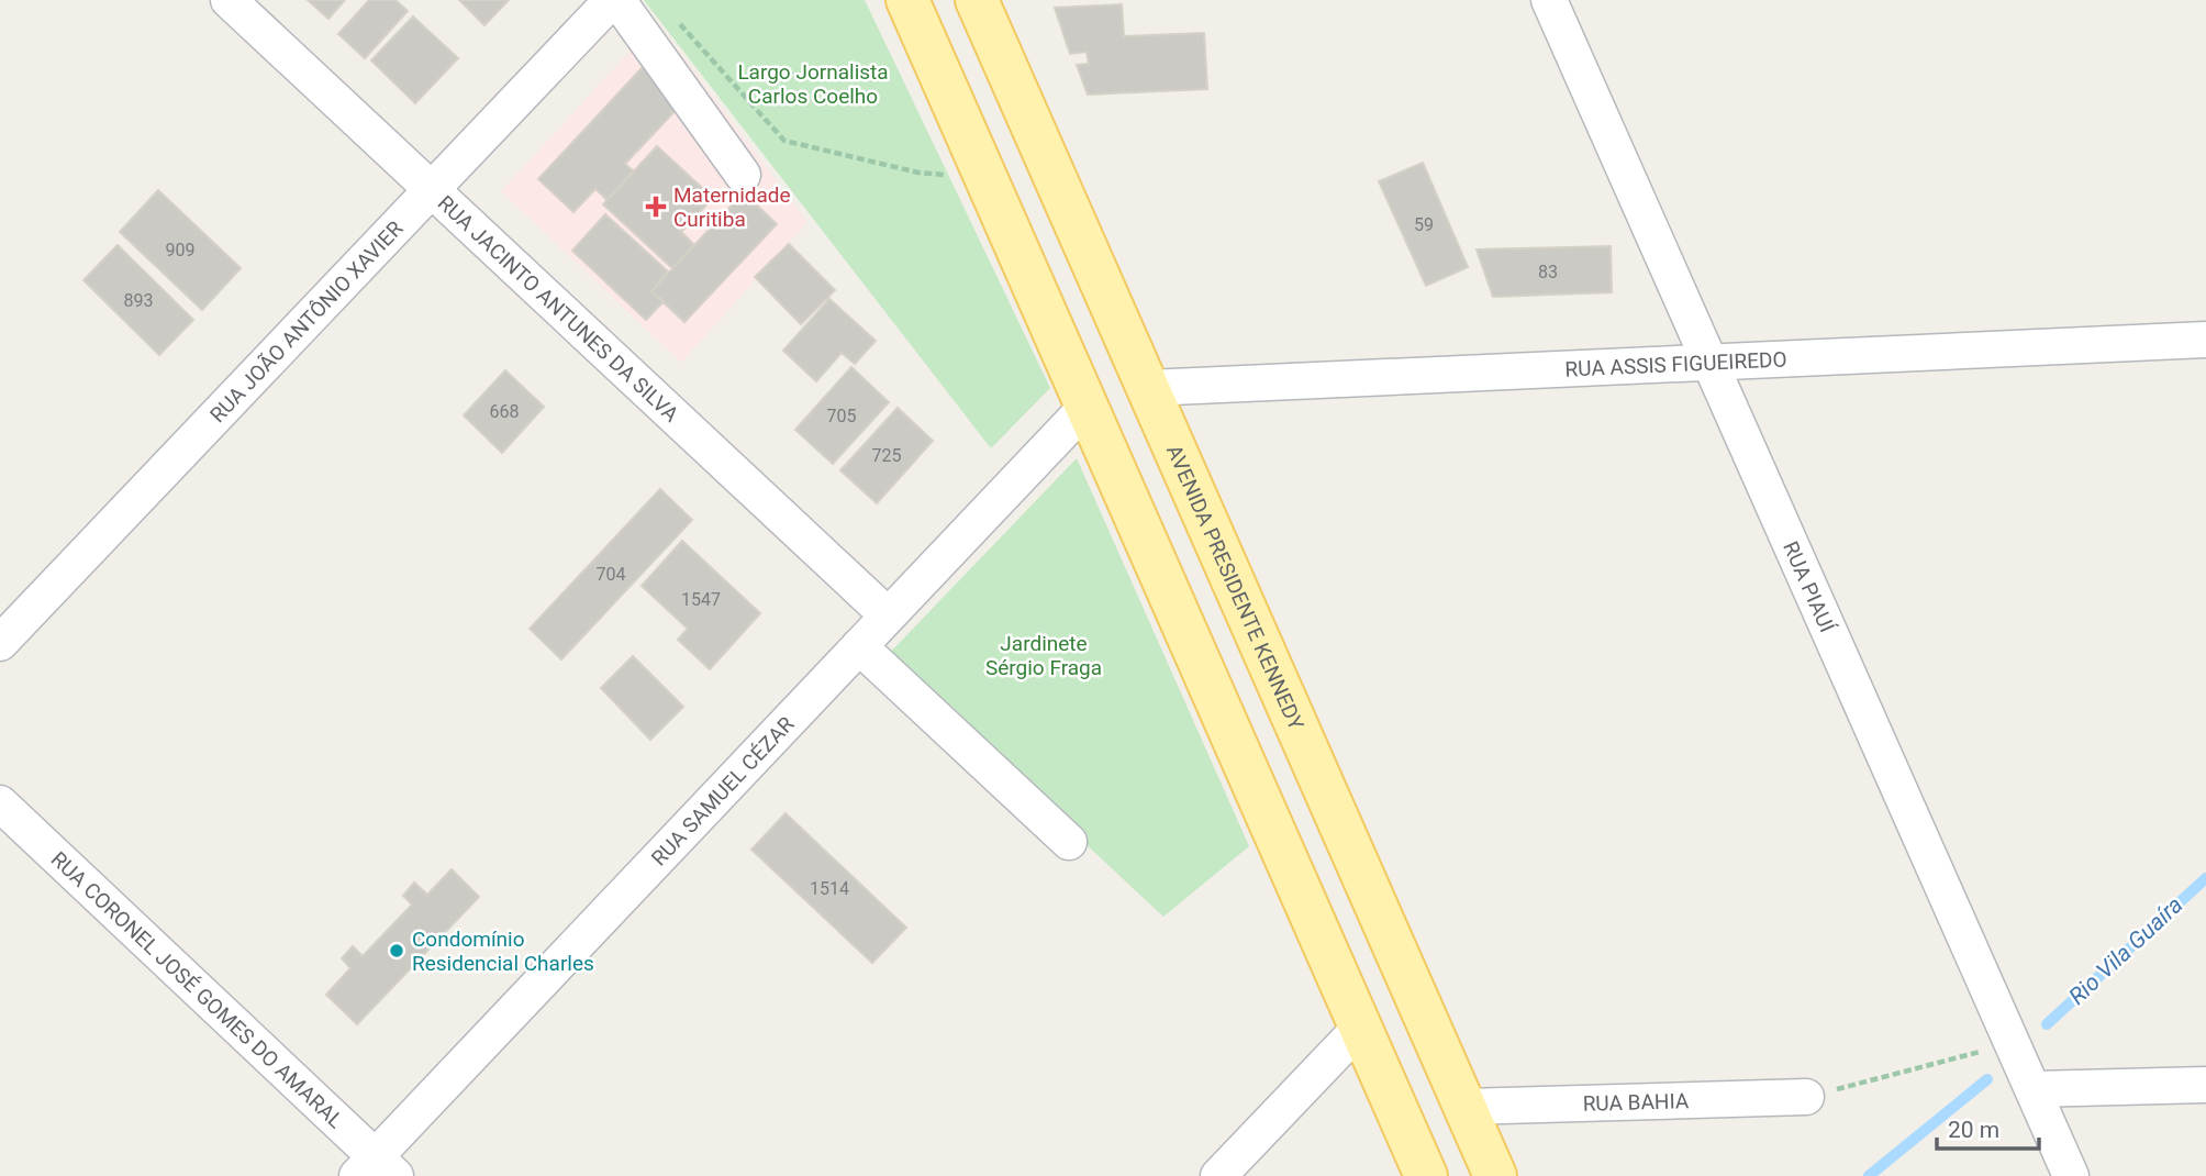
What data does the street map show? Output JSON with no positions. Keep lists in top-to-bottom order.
{
  "streets": {
    "main road": ["AVENIDA PRESIDENTE KENNEDY"],
    "street": [
      "RUA JACINTO ANTUNES DA SILVA",
      "RUA JOÃO ANTÔNIO XAVIER",
      "RUA ASSIS FIGUEIREDO",
      "RUA PIAUÍ",
      "RUA SAMUEL CÉZAR",
      "RUA CORONEL JOSÉ GOMES DO AMARAL",
      "RUA BAHIA"
    ]
  },
  "crossings": [
    ["RUA JACINTO ANTUNES DA SILVA", "RUA JOÃO ANTÔNIO XAVIER"],
    ["RUA JACINTO ANTUNES DA SILVA", "RUA SAMUEL CÉZAR"],
    ["RUA ASSIS FIGUEIREDO", "AVENIDA PRESIDENTE KENNEDY"],
    ["RUA ASSIS FIGUEIREDO", "RUA PIAUÍ"],
    ["AVENIDA PRESIDENTE KENNEDY", "RUA BAHIA"],
    ["RUA SAMUEL CÉZAR", "RUA CORONEL JOSÉ GOMES DO AMARAL"]
  ],
  "water": ["Rio Vila Guaíra"],
  "parks": ["Largo Jornalista Carlos Coelho", "Jardinete Sérgio Fraga"],
  "places": {
    "health": ["Maternidade Curitiba"],
    "other": ["Condomínio Residencial Charles"]
  },
  "house_numbers": [
    "59",
    "909",
    "83",
    "893",
    "668",
    "705",
    "725",
    "704",
    "1547",
    "1514"
  ],
  "scale_bar": "20 m"
}
